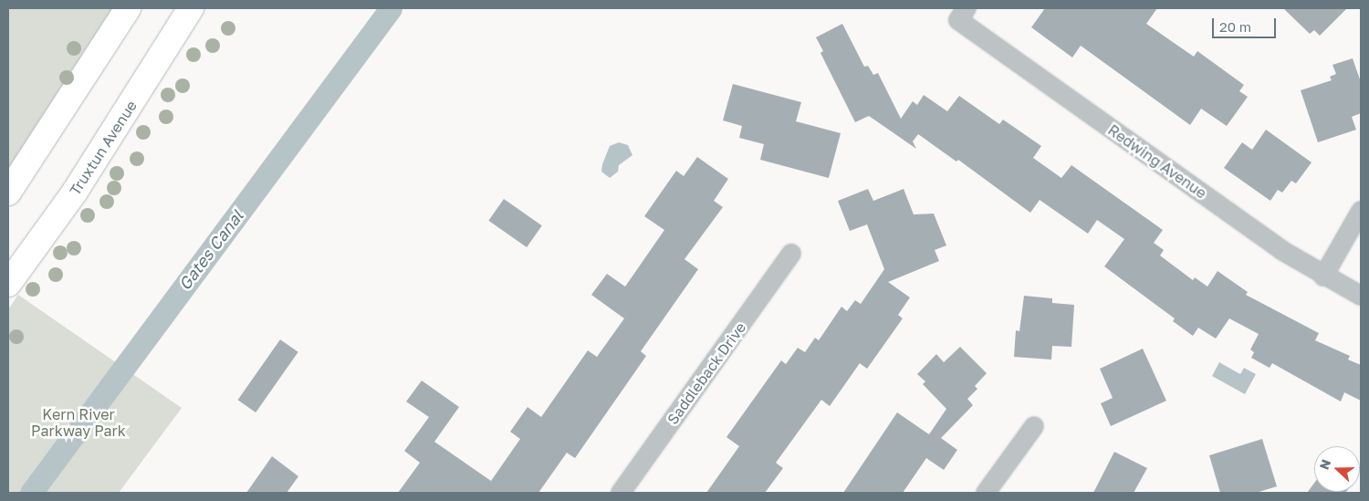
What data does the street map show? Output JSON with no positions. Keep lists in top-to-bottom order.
{
  "streets": {
    "main road": ["Truxtun Avenue"],
    "street": ["Redwing Avenue", "Saddleback Drive"]
  },
  "water": ["Gates Canal"],
  "parks": ["Kern River Parkway Park"],
  "scale_bar": "20 m",
  "north": "left"
}
